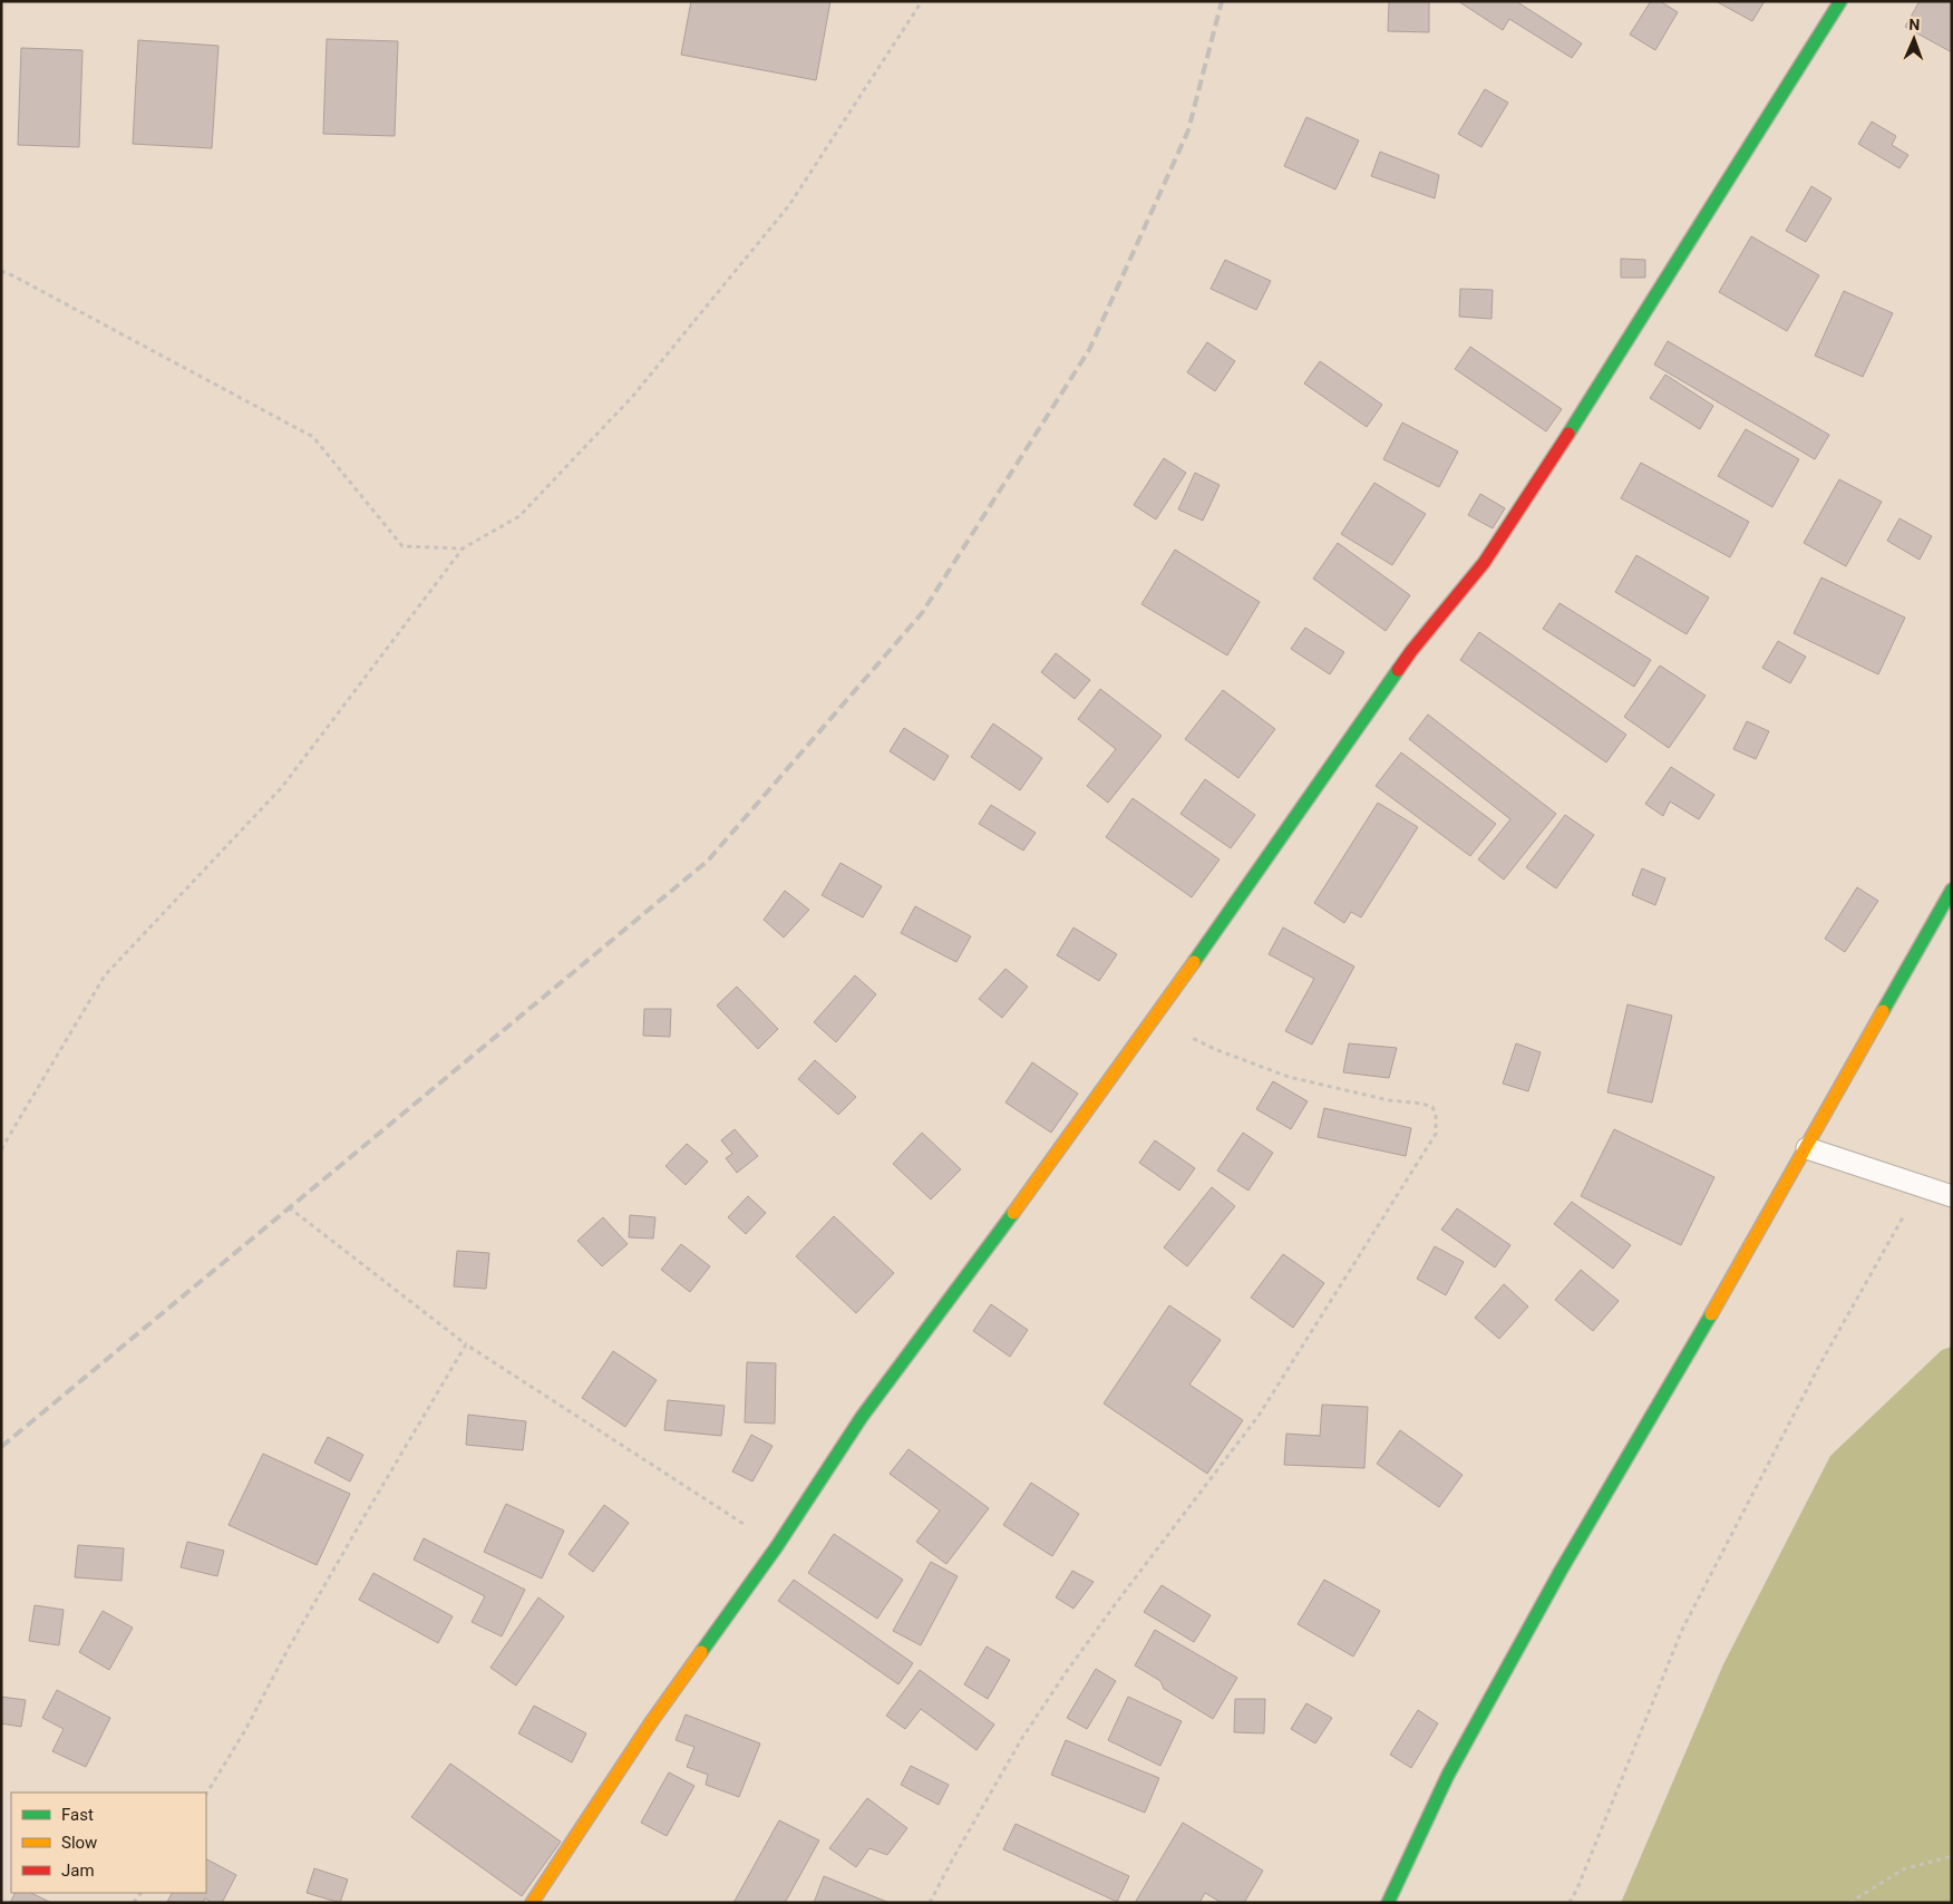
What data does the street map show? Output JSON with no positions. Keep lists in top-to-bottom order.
{
  "legend": ["Fast", "Slow", "Jam"],
  "north": "top"
}
